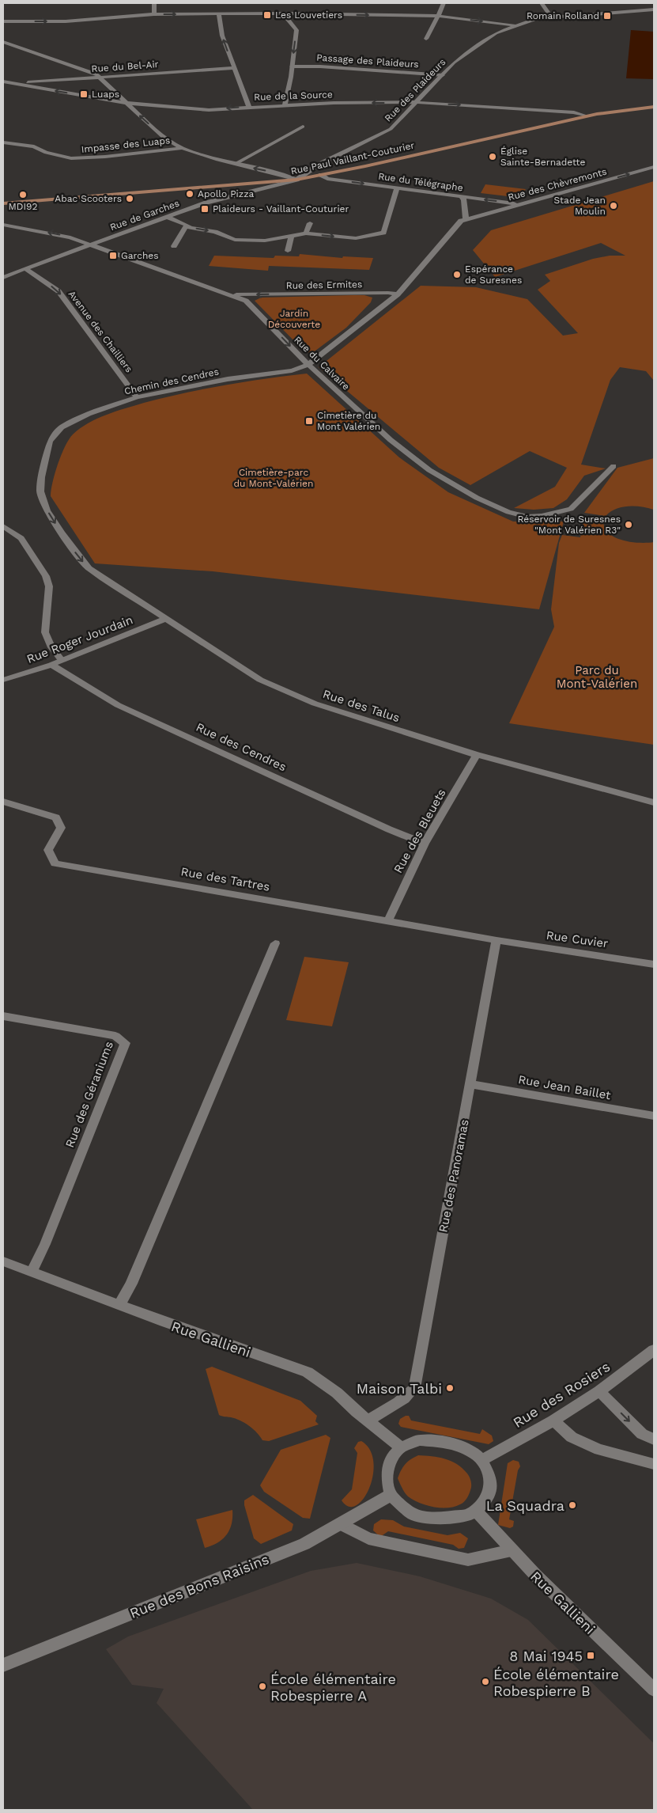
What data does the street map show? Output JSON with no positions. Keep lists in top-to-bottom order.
{
  "streets": {
    "main road": ["Rue Paul Vaillant-Couturier"],
    "street": [
      "Passage des Plaideurs",
      "Rue du Bel-Air",
      "Rue des Plaideurs",
      "Rue de la Source",
      "Impasse des Luaps",
      "Rue du Télégraphe",
      "Rue des Chèvremonts",
      "Rue de Garches",
      "Rue des Ermites",
      "Avenue des Chailliers",
      "Rue du Calvaire",
      "Chemin des Cendres",
      "Rue Roger Jourdain",
      "Rue des Talus",
      "Rue des Cendres",
      "Rue des Bleuets",
      "Rue des Tartres",
      "Rue Cuvier",
      "Rue Jean Baillet",
      "Rue des Géraniums",
      "Rue des Panoramas",
      "Rue Gallieni",
      "Rue des Rosiers",
      "Rue des Bons Raisins"
    ]
  },
  "crossings": [
    ["Passage des Plaideurs", "Rue des Plaideurs"],
    ["Rue du Bel-Air", "Rue de la Source"],
    ["Rue des Plaideurs", "Rue de la Source"],
    ["Rue des Plaideurs", "Rue Paul Vaillant-Couturier"],
    ["Rue des Plaideurs", "Rue de Garches"],
    ["Rue de la Source", "Rue Paul Vaillant-Couturier"],
    ["Rue Paul Vaillant-Couturier", "Rue du Télégraphe"],
    ["Rue Paul Vaillant-Couturier", "Rue de Garches"],
    ["Rue du Télégraphe", "Rue des Chèvremonts"],
    ["Rue de Garches", "Avenue des Chailliers"],
    ["Rue de Garches", "Rue du Calvaire"],
    ["Rue des Ermites", "Rue du Calvaire"],
    ["Avenue des Chailliers", "Chemin des Cendres"],
    ["Rue du Calvaire", "Chemin des Cendres"],
    ["Chemin des Cendres", "Rue des Talus"],
    ["Rue Roger Jourdain", "Rue des Talus"],
    ["Rue Roger Jourdain", "Rue des Cendres"],
    ["Rue des Talus", "Rue des Bleuets"],
    ["Rue des Cendres", "Rue des Bleuets"],
    ["Rue des Bleuets", "Rue des Tartres"],
    ["Rue des Tartres", "Rue Cuvier"],
    ["Rue des Tartres", "Rue des Panoramas"],
    ["Rue Cuvier", "Rue des Panoramas"],
    ["Rue Jean Baillet", "Rue des Panoramas"],
    ["Rue des Géraniums", "Rue Gallieni"],
    ["Rue des Panoramas", "Rue Gallieni"],
    ["Rue Gallieni", "Rue des Rosiers"],
    ["Rue Gallieni", "Rue des Bons Raisins"],
    ["Rue des Rosiers", "Rue des Bons Raisins"]
  ],
  "one_way": ["Rue des Chèvremonts", "Avenue des Chailliers"],
  "parks": ["Jardin Découverte", "Cimetière-parc du Mont-Valérien", "Parc du Mont-Valérien"],
  "places": {
    "transit": [
      "Les Louvetiers",
      "Romain Rolland",
      "Luaps",
      "Plaideurs - Vaillant-Couturier",
      "Garches",
      "Cimetière du Mont Valérien",
      "8 Mai 1945"
    ],
    "other": [
      "Église Sainte-Bernadette",
      "Apollo Pizza",
      "MDI92",
      "Abac Scooters",
      "Stade Jean Moulin",
      "Espérance de Suresnes",
      "Réservoir de Suresnes \"Mont Valérien R3\"",
      "Maison Talbi",
      "La Squadra",
      "École élémentaire Robespierre B",
      "École élémentaire Robespierre A"
    ]
  }
}
